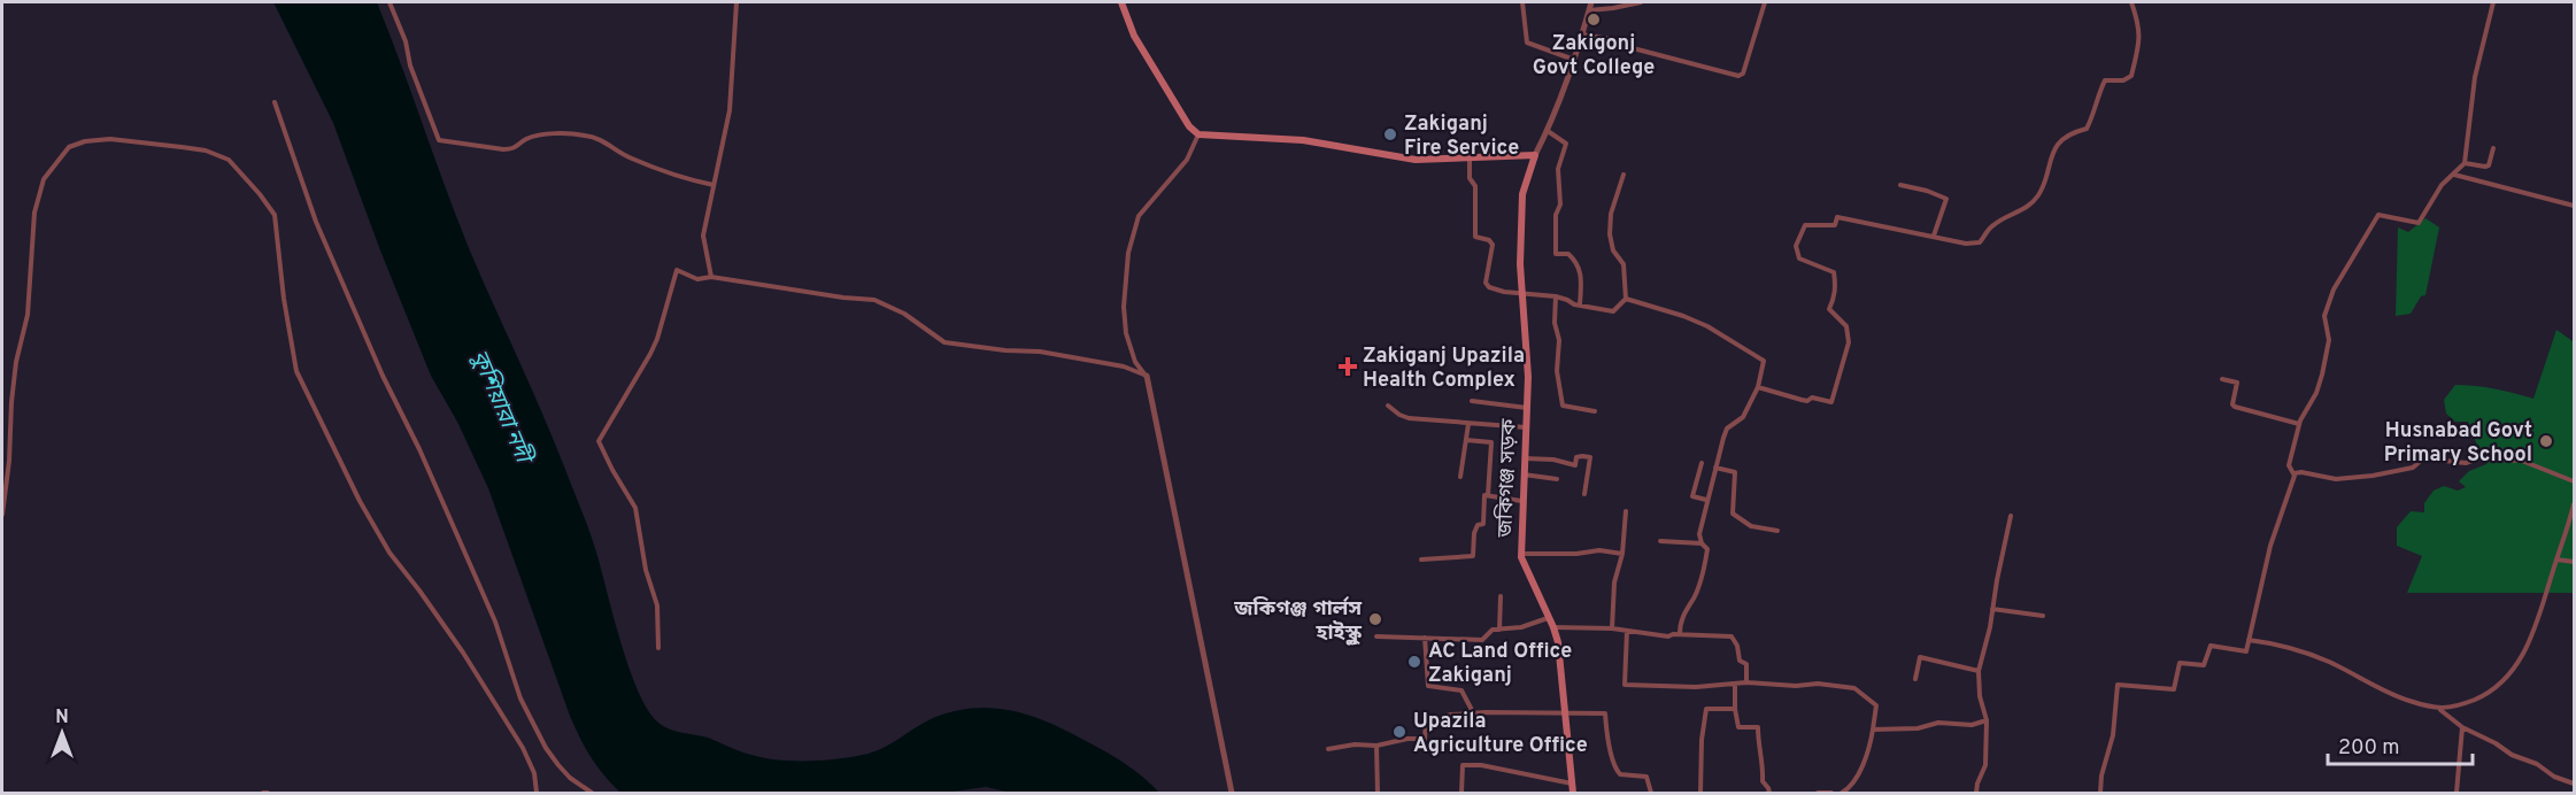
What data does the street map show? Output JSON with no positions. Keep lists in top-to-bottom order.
{
  "streets": {
    "main road": ["জকিগঞ্জ সড়ক"]
  },
  "water": ["কুশিয়ারা নদী"],
  "places": {
    "other": [
      "Zakigonj Govt College",
      "Zakiganj Fire Service",
      "Husnabad Govt Primary School",
      "জকিগঞ্জ গার্লস হাইস্কুল",
      "AC Land Office Zakiganj",
      "Upazila Agriculture Office"
    ],
    "health": ["Zakiganj Upazila Health Complex"]
  },
  "scale_bar": "200 m",
  "north": "top"
}
